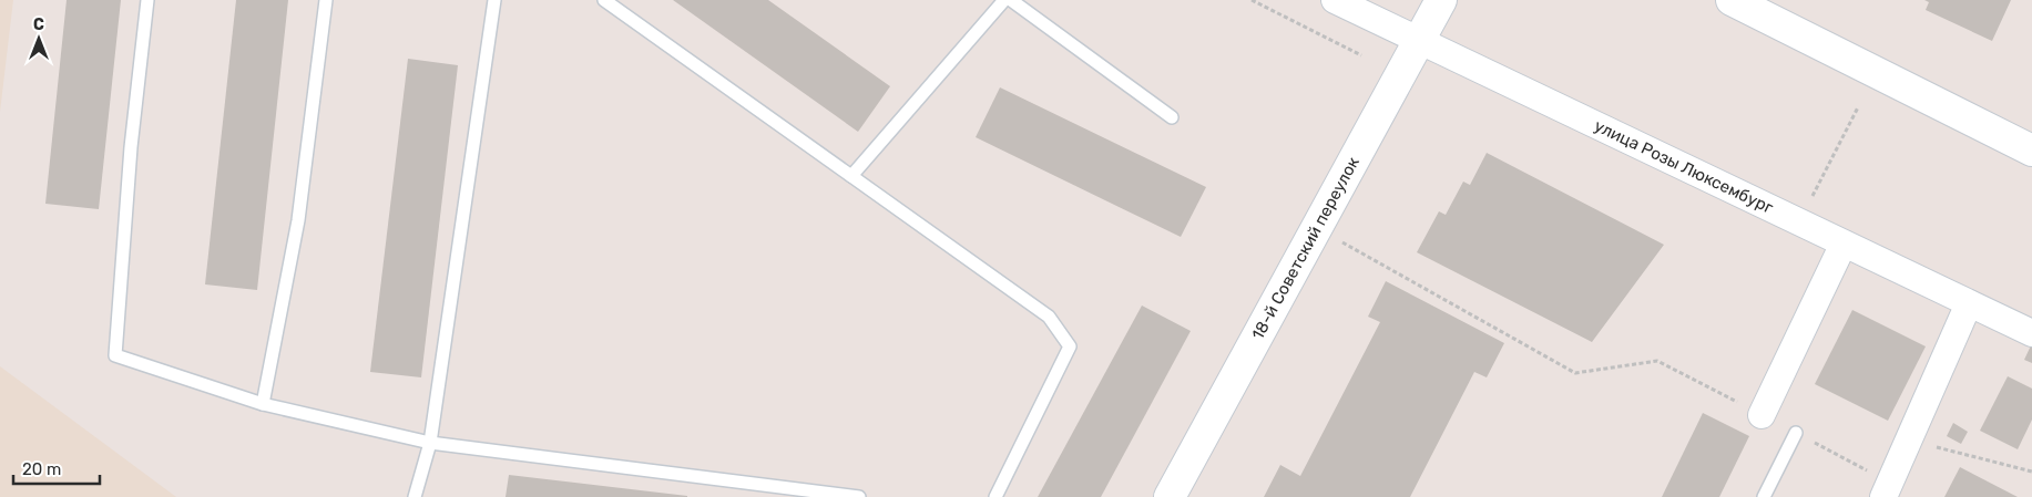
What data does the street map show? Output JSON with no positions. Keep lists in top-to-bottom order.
{
  "streets": {
    "street": ["улица Розы Люксембург", "18-й Советский переулок"]
  },
  "crossings": [
    ["улица Розы Люксембург", "18-й Советский переулок"]
  ],
  "scale_bar": "20 m",
  "north": "top"
}
